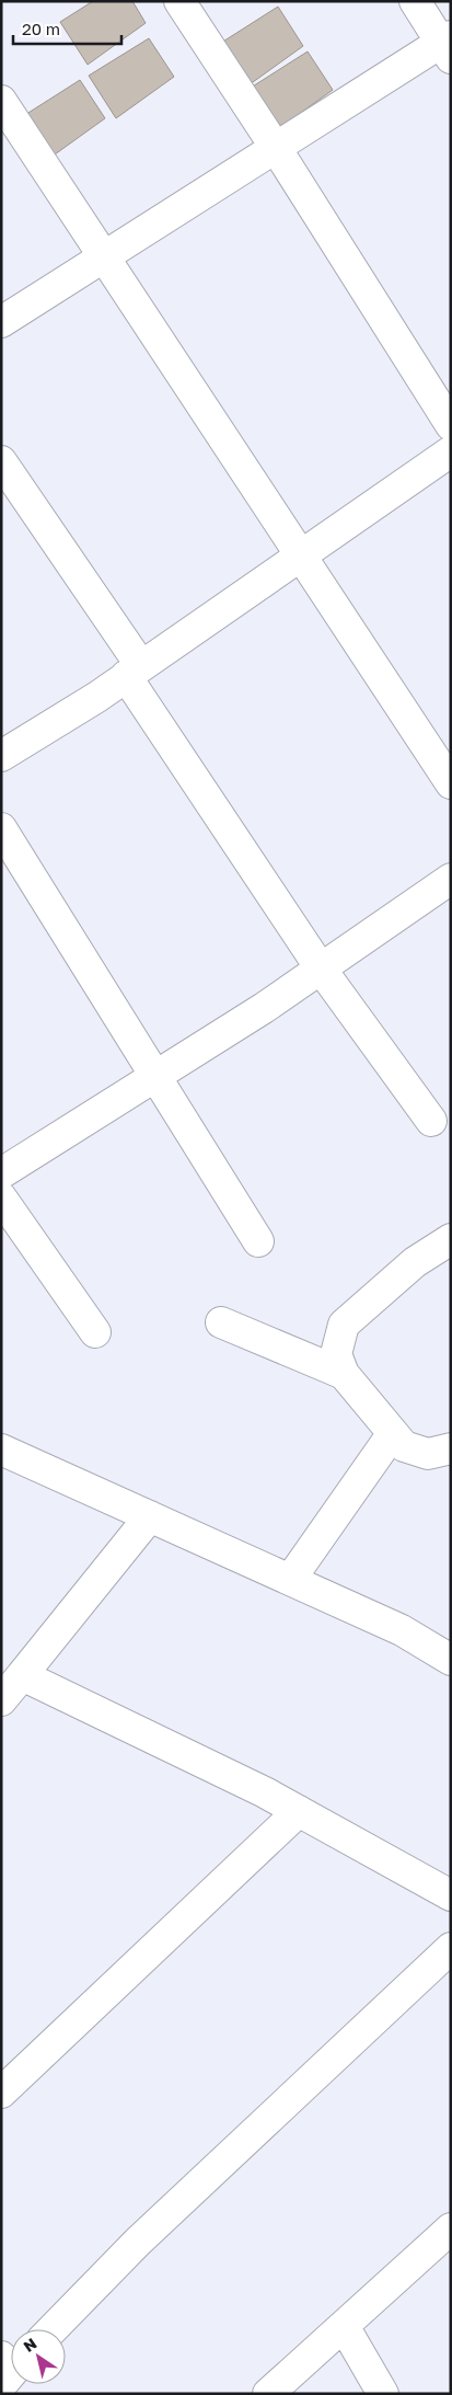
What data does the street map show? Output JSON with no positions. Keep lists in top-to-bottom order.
{
  "scale_bar": "20 m",
  "north": "top left"
}
